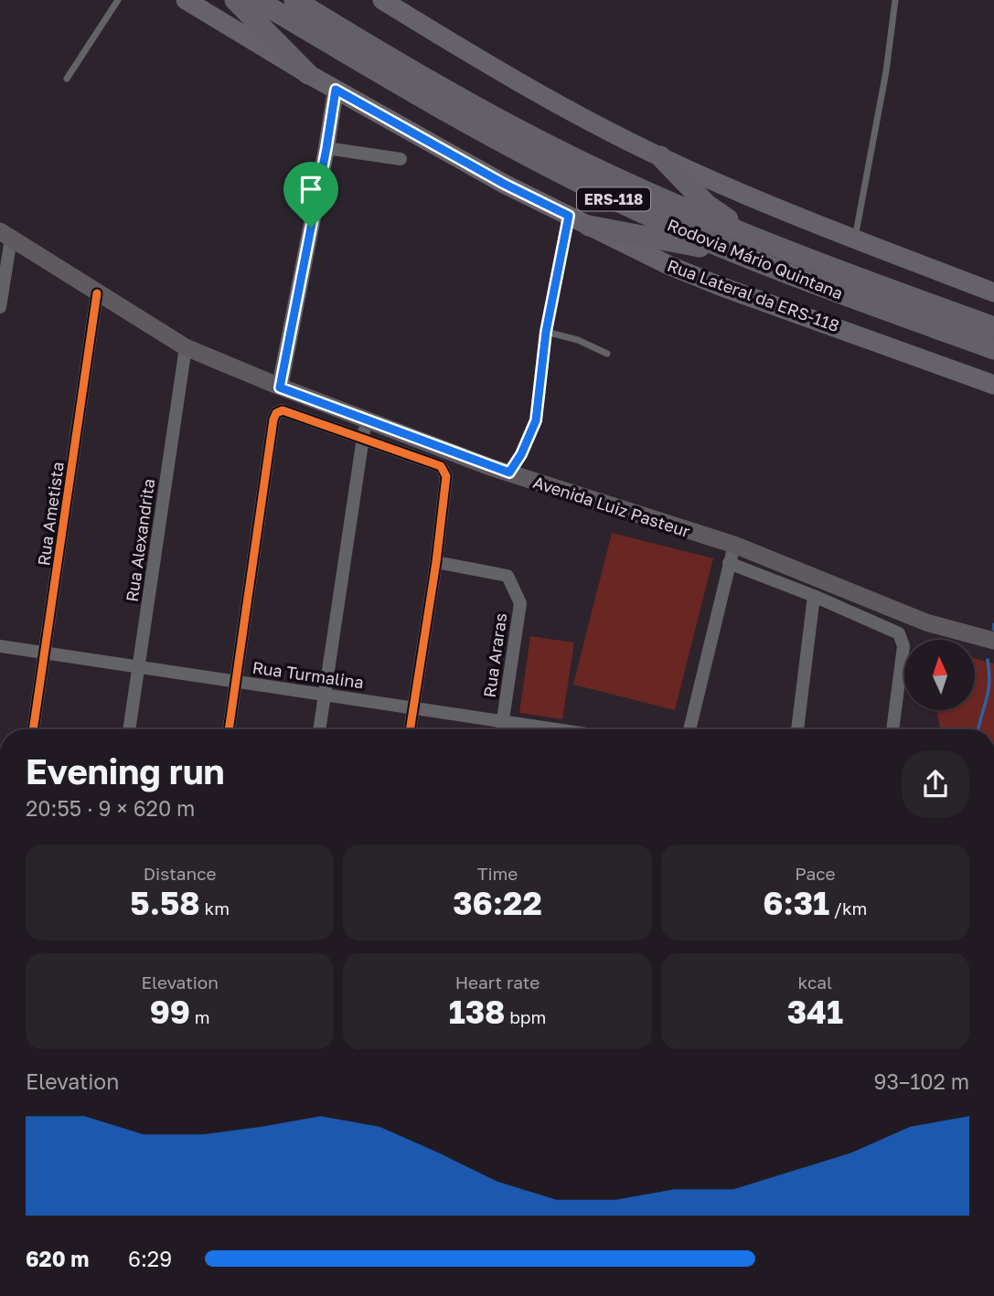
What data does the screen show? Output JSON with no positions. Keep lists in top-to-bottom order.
{
  "streets": {
    "highway": ["ERS-118", "Rodovia Mário Quintana"],
    "main road": ["Rua Lateral da ERS-118", "Avenida Luiz Pasteur"],
    "street": [
      "Rua Ametista",
      "Rua Alexandrita",
      "Rua Araras",
      "Rua Turmalina"
    ]
  },
  "crossings": [
    ["Avenida Luiz Pasteur", "Rua Ametista"],
    ["Avenida Luiz Pasteur", "Rua Alexandrita"],
    ["Rua Ametista", "Rua Turmalina"],
    ["Rua Alexandrita", "Rua Turmalina"],
    ["Rua Araras", "Rua Turmalina"]
  ],
  "north": "top",
  "page": {
    "heading": ["Evening run", "20:55 · 9 × 620 m"],
    "stats": [
      ["Distance", "5.58 km"],
      ["Time", "36:22"],
      ["Pace", "6:31 /km"],
      ["Elevation", "99 m"],
      ["Heart rate", "138 bpm"],
      ["kcal", "341"]
    ],
    "chart": ["Elevation", "93–102 m"],
    "list": [
      {
        "name": "620 m",
        "note": "6:29"
      }
    ]
  }
}
